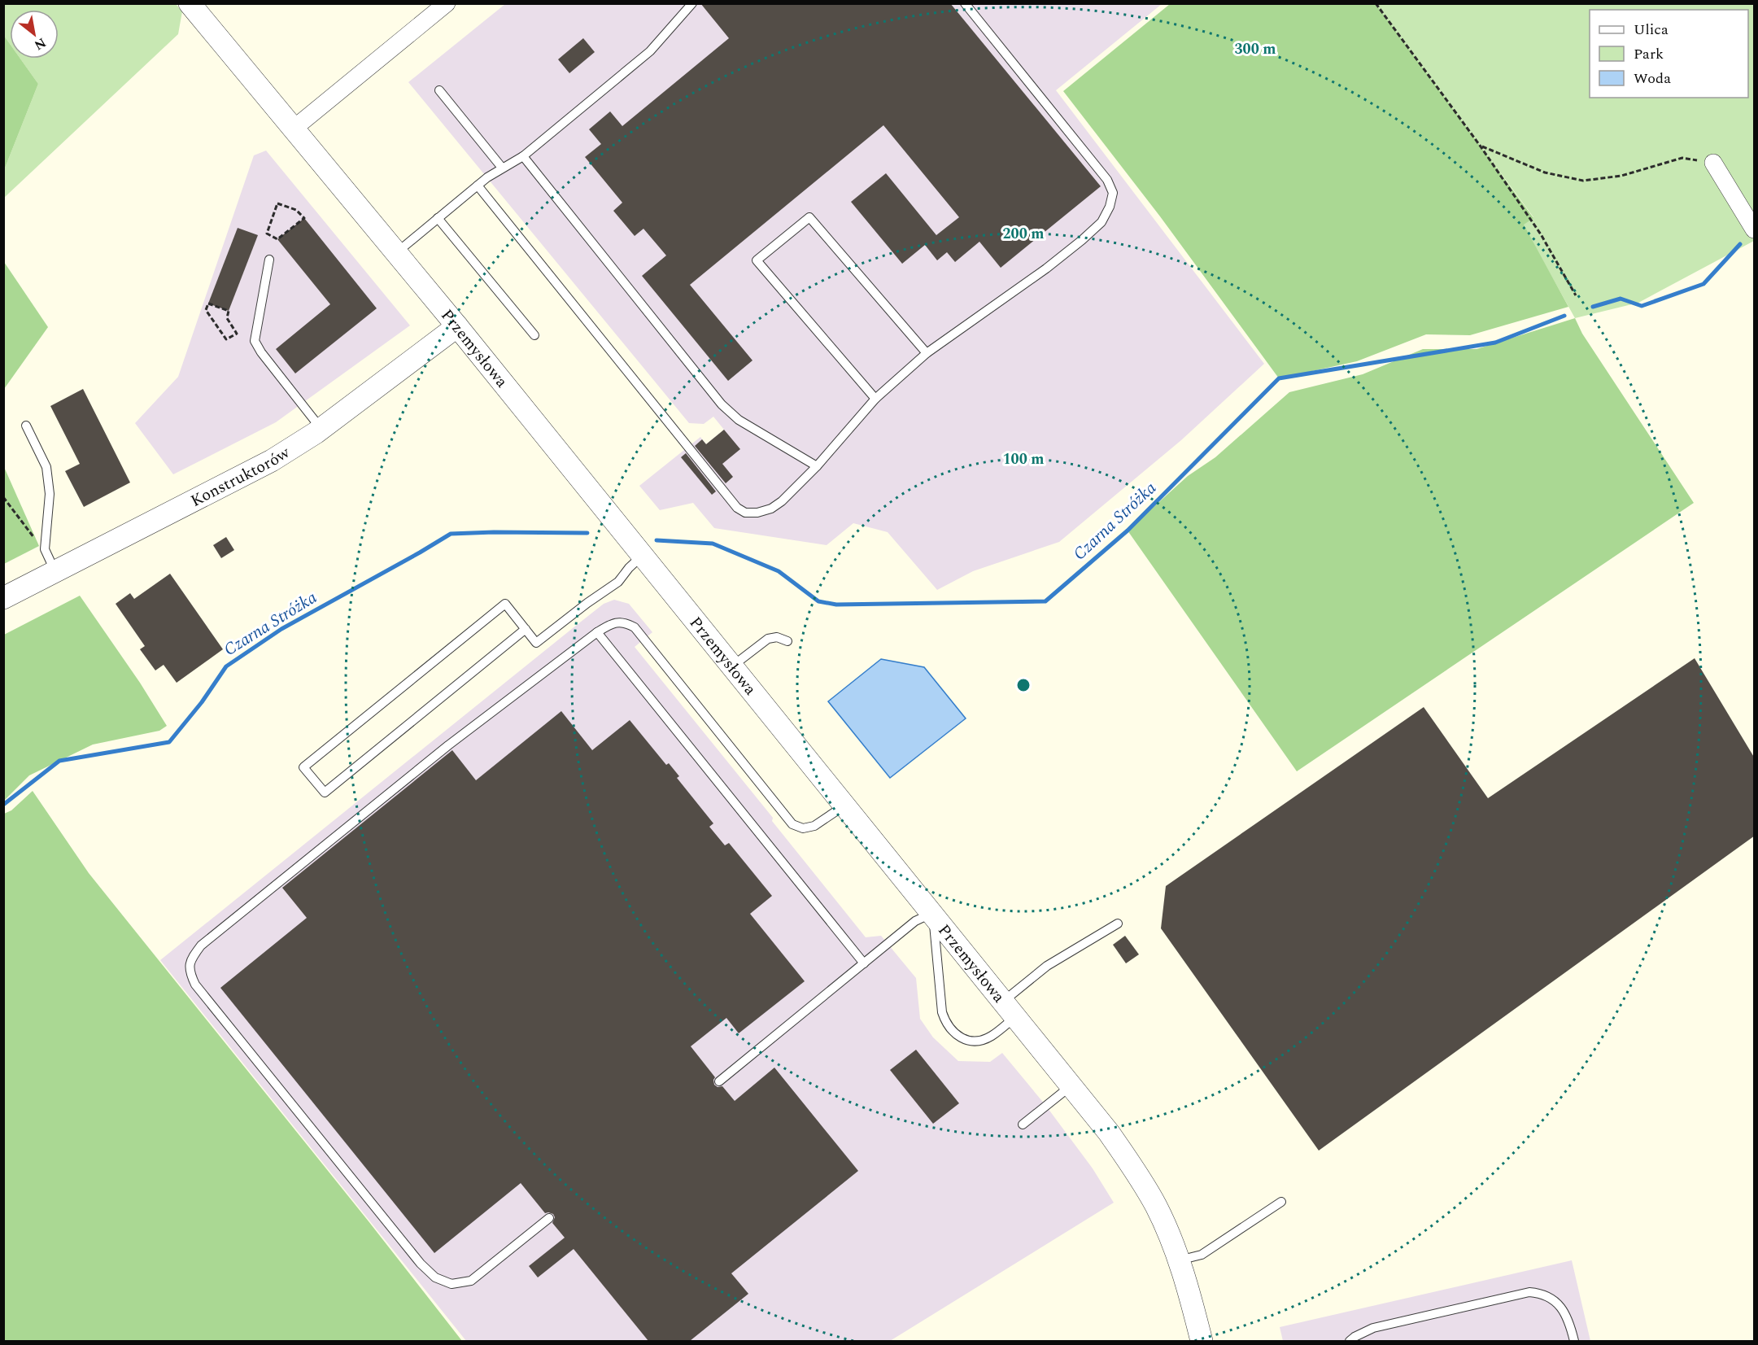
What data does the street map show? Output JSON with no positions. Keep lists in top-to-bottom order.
{
  "streets": {
    "street": ["Przemysłowa", "Konstruktorów"]
  },
  "crossings": [
    ["Przemysłowa", "Konstruktorów"]
  ],
  "water": ["Czarna Stróżka"],
  "legend": ["Ulica", "Park", "Woda"],
  "north": "bottom right",
  "rings": ["300 m", "200 m", "100 m"]
}
